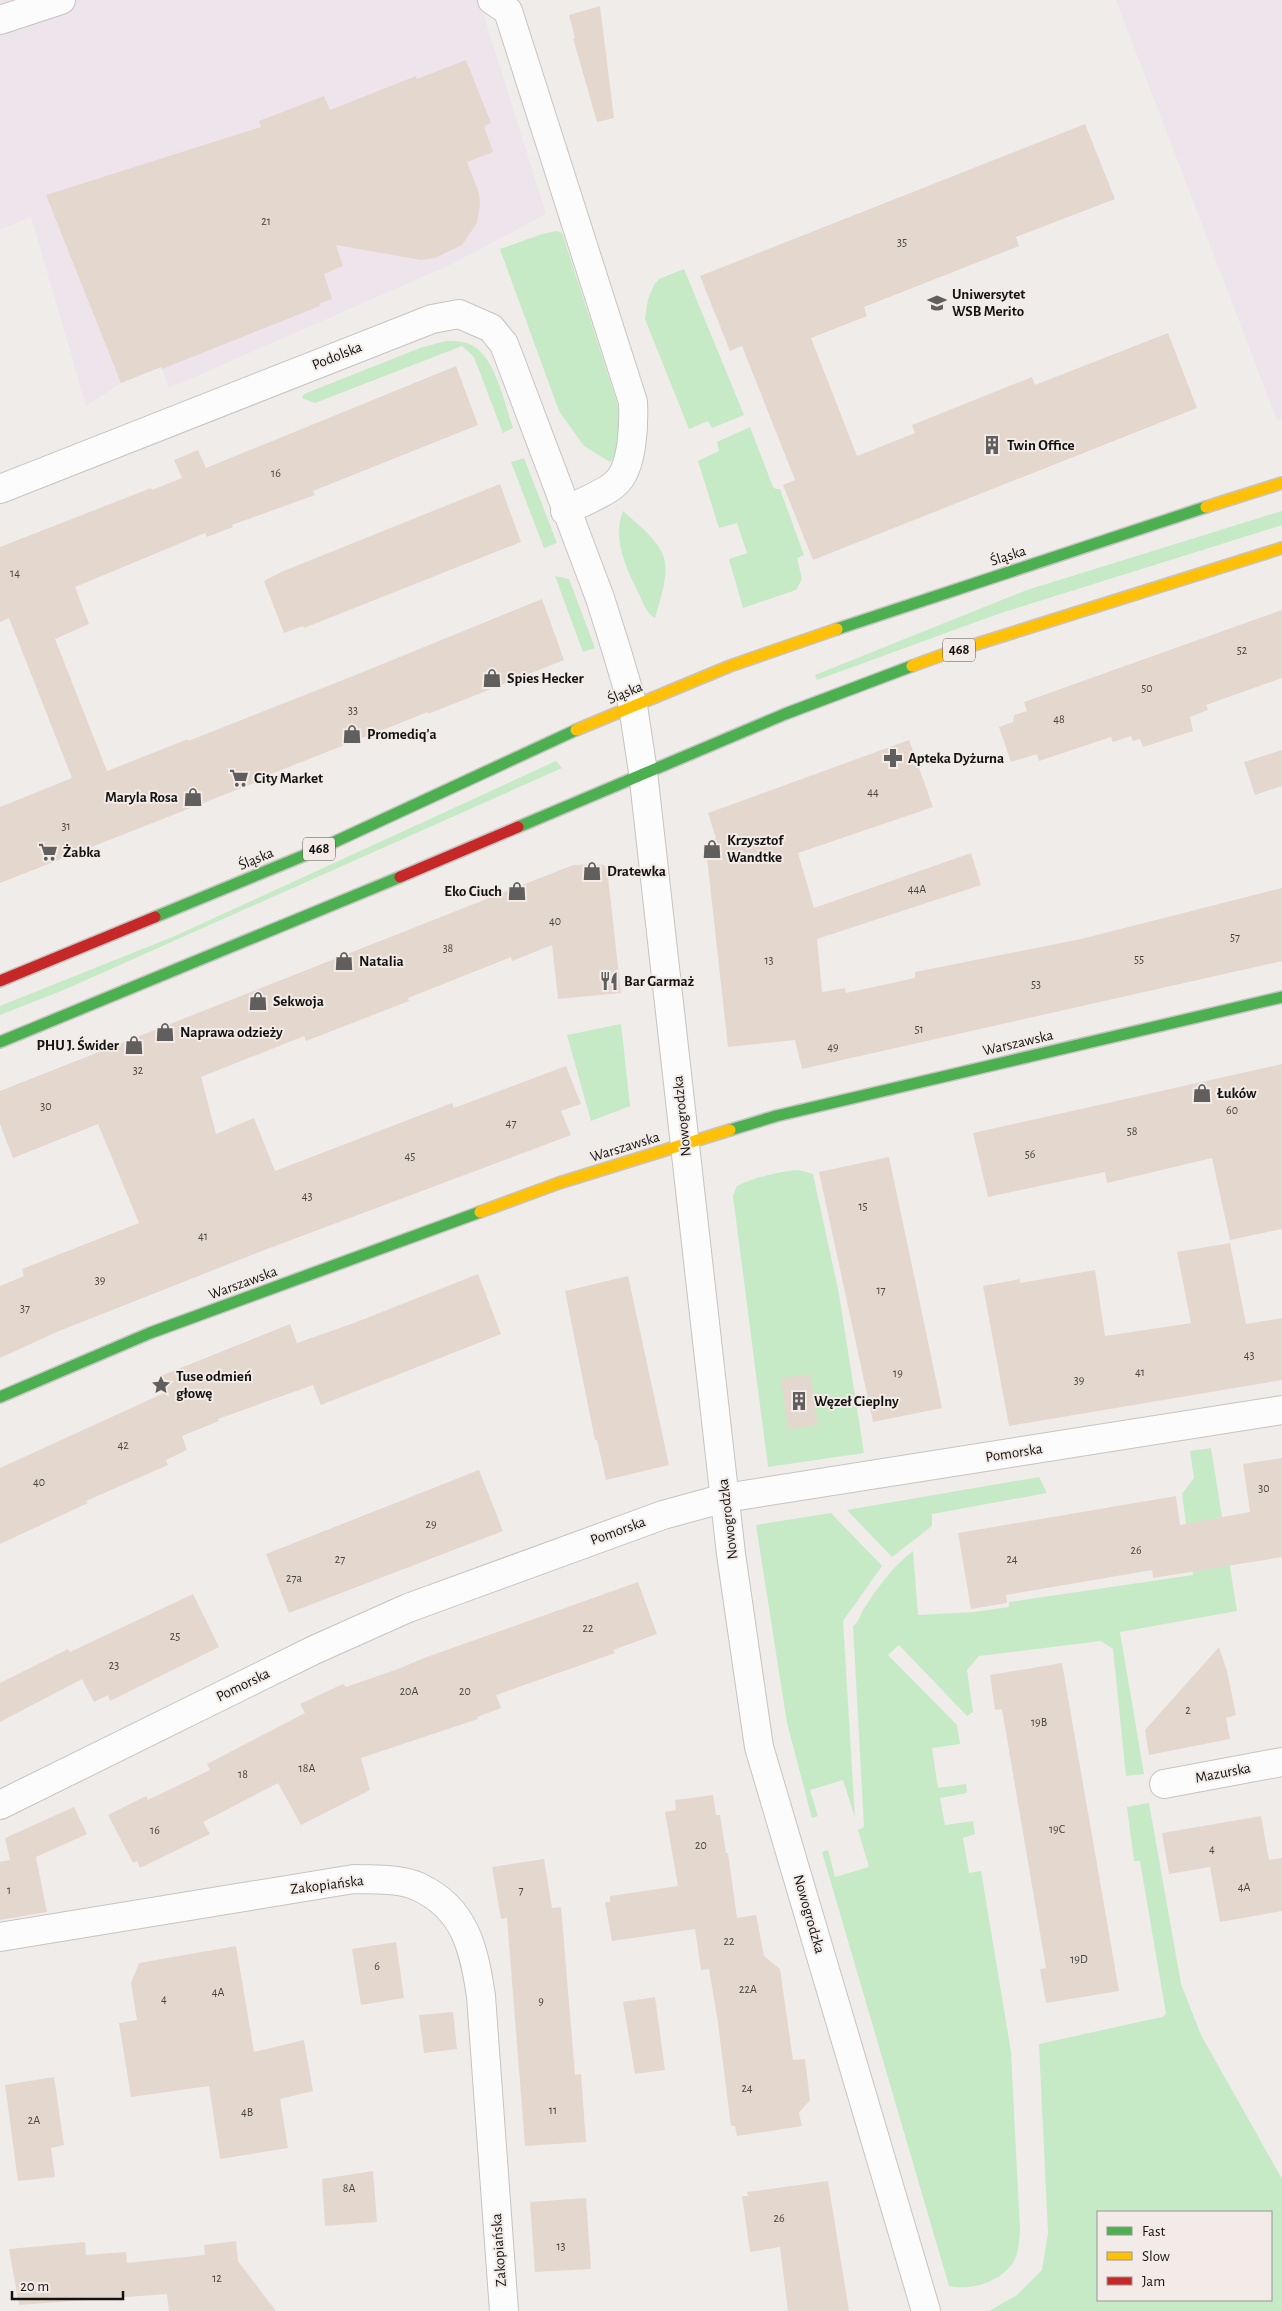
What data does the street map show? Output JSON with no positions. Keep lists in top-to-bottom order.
{
  "streets": {
    "main road": ["Śląska", "468", "Warszawska"],
    "street": [
      "Podolska",
      "Nowogrodzka",
      "Pomorska",
      "Mazurska",
      "Zakopiańska"
    ]
  },
  "crossings": [
    ["Podolska", "Śląska"],
    ["Podolska", "Nowogrodzka"],
    ["Śląska", "Nowogrodzka"],
    ["468", "Nowogrodzka"],
    ["Warszawska", "Nowogrodzka"],
    ["Nowogrodzka", "Pomorska"]
  ],
  "places": {
    "school or university": ["Uniwersytet WSB Merito"],
    "building": ["Twin Office", "Węzeł Cieplny"],
    "shop": [
      "Spies Hecker",
      "Promediq'a",
      "Maryla Rosa",
      "Krzysztof Wandtke",
      "Dratewka",
      "Eko Ciuch",
      "Natalia",
      "Sekwoja",
      "Naprawa odzieży",
      "PHU J. Świder",
      "Łuków"
    ],
    "pharmacy": ["Apteka Dyżurna"],
    "supermarket": ["City Market", "Żabka"],
    "restaurant": ["Bar Garmaż"],
    "place": ["Tuse odmień głowę"]
  },
  "house_numbers": [
    "21",
    "35",
    "16",
    "14",
    "52",
    "50",
    "33",
    "48",
    "44",
    "31",
    "44A",
    "40",
    "57",
    "38",
    "55",
    "13",
    "53",
    "51",
    "49",
    "32",
    "30",
    "60",
    "47",
    "58",
    "56",
    "45",
    "43",
    "15",
    "41",
    "39",
    "17",
    "37",
    "43",
    "41",
    "19",
    "39",
    "42",
    "40",
    "30",
    "29",
    "26",
    "27",
    "24",
    "27a",
    "22",
    "25",
    "23",
    "20A",
    "20",
    "2",
    "19B",
    "18A",
    "18",
    "19C",
    "16",
    "20",
    "4",
    "4A",
    "1",
    "7",
    "22",
    "19D",
    "6",
    "22A",
    "4A",
    "4",
    "9",
    "24",
    "11",
    "4B",
    "2A",
    "8A",
    "26",
    "13",
    "12"
  ],
  "legend": ["Fast", "Slow", "Jam"],
  "scale_bar": "20 m"
}
